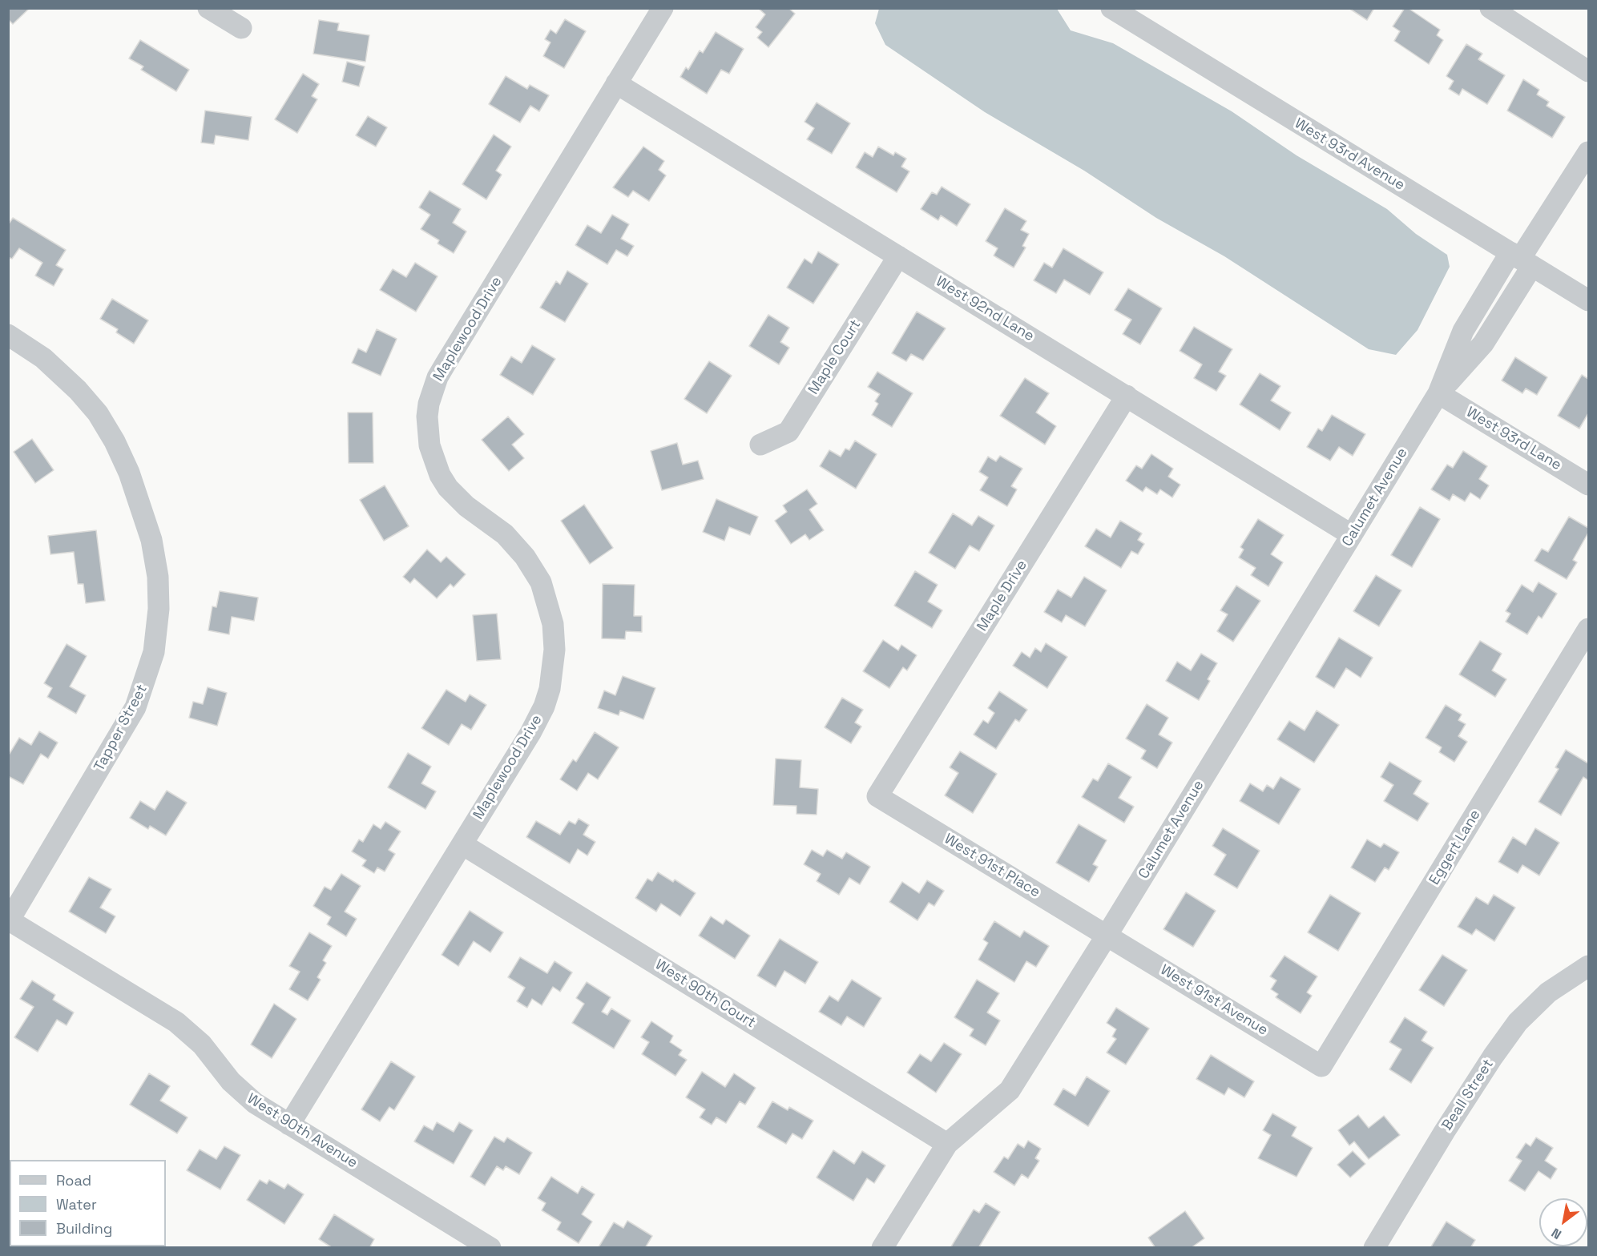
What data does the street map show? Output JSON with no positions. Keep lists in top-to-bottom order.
{
  "streets": {
    "street": [
      "West 93rd Avenue",
      "West 92nd Lane",
      "Maplewood Drive",
      "Maple Court",
      "West 93rd Lane",
      "Calumet Avenue",
      "Maple Drive",
      "Tapper Street",
      "Eggert Lane",
      "West 91st Place",
      "West 90th Court",
      "West 91st Avenue",
      "Beall Street",
      "West 90th Avenue"
    ]
  },
  "crossings": [
    ["West 93rd Avenue", "Calumet Avenue"],
    ["West 92nd Lane", "Maplewood Drive"],
    ["West 92nd Lane", "Maple Court"],
    ["West 92nd Lane", "Calumet Avenue"],
    ["West 92nd Lane", "Maple Drive"],
    ["Maplewood Drive", "West 90th Court"],
    ["Maplewood Drive", "West 90th Avenue"],
    ["West 93rd Lane", "Calumet Avenue"],
    ["Calumet Avenue", "West 91st Place"],
    ["Calumet Avenue", "West 90th Court"],
    ["Calumet Avenue", "West 91st Avenue"],
    ["Maple Drive", "West 91st Place"],
    ["Tapper Street", "West 90th Avenue"],
    ["Eggert Lane", "West 91st Avenue"],
    ["West 91st Place", "West 91st Avenue"]
  ],
  "legend": ["Road", "Water", "Building"],
  "north": "bottom left"
}
